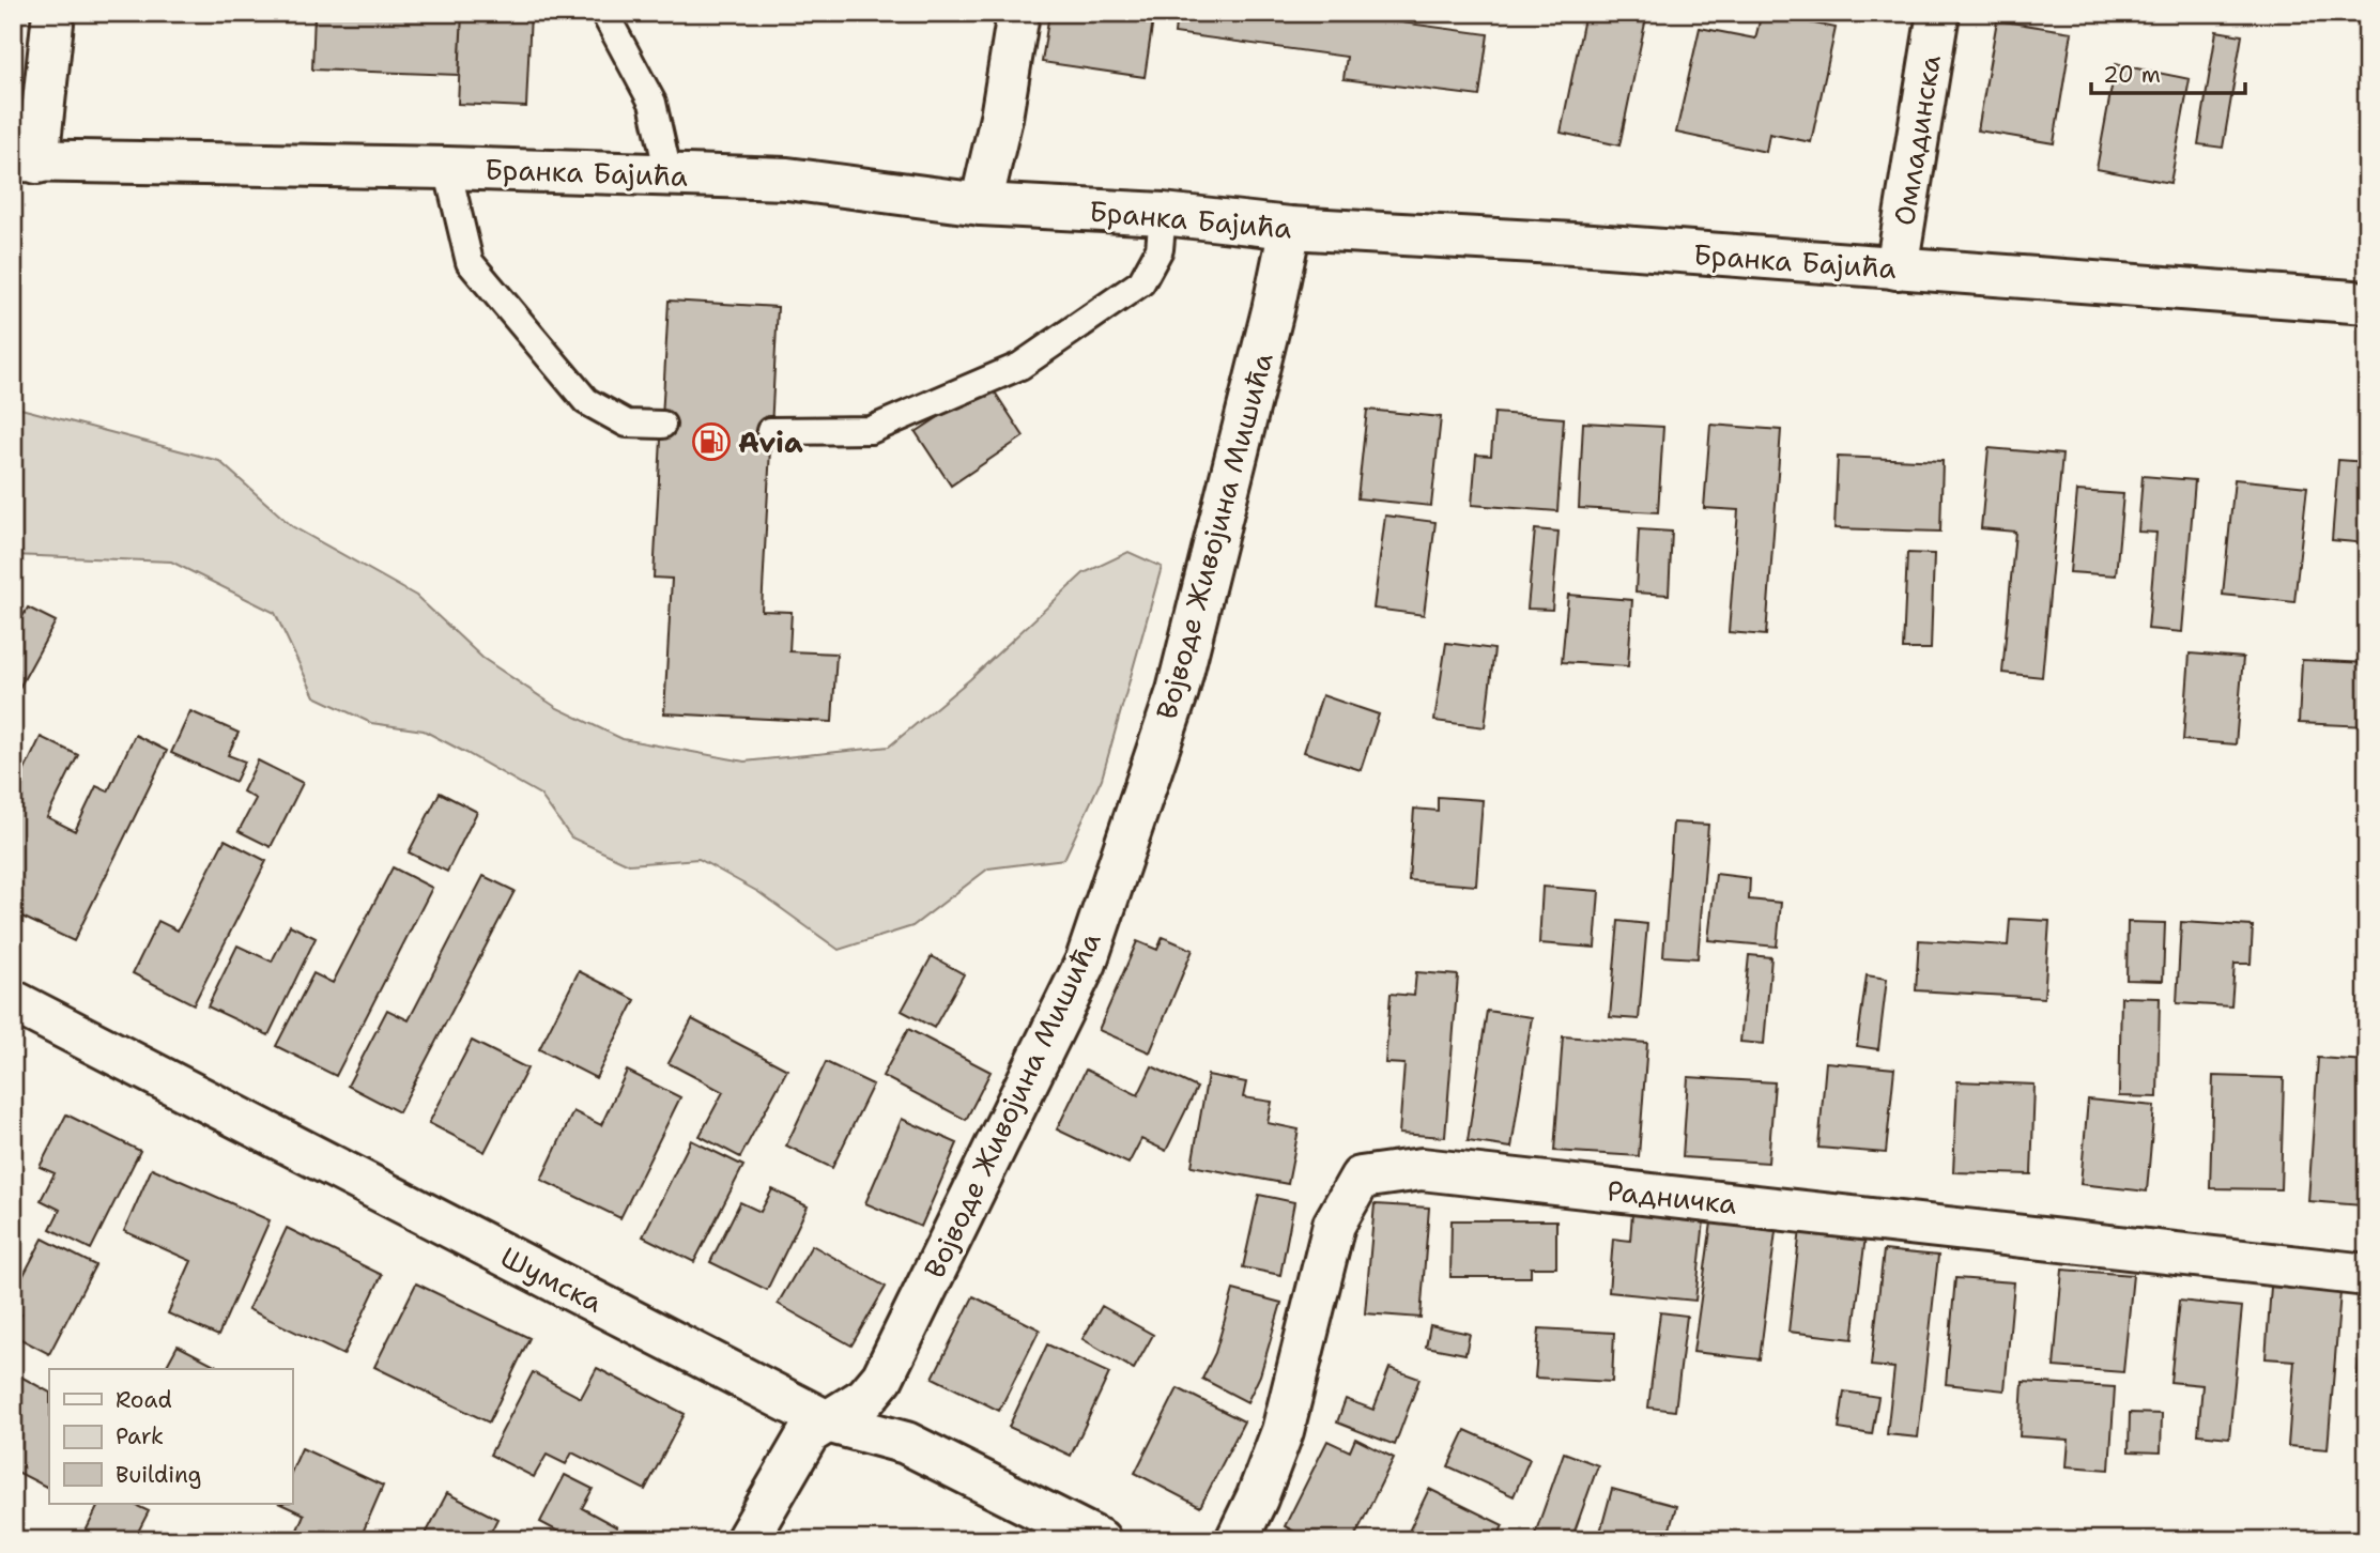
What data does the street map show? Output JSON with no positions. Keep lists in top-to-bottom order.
{
  "streets": {
    "street": [
      "Омладинска",
      "Бранка Бајића",
      "Војводе Живојина Мишића",
      "Радничка",
      "Шумска"
    ]
  },
  "crossings": [
    ["Омладинска", "Бранка Бајића"],
    ["Бранка Бајића", "Војводе Живојина Мишића"],
    ["Војводе Живојина Мишића", "Шумска"]
  ],
  "places": {
    "fuel station": ["Avia"]
  },
  "legend": ["Road", "Park", "Building"],
  "scale_bar": "20 m"
}
